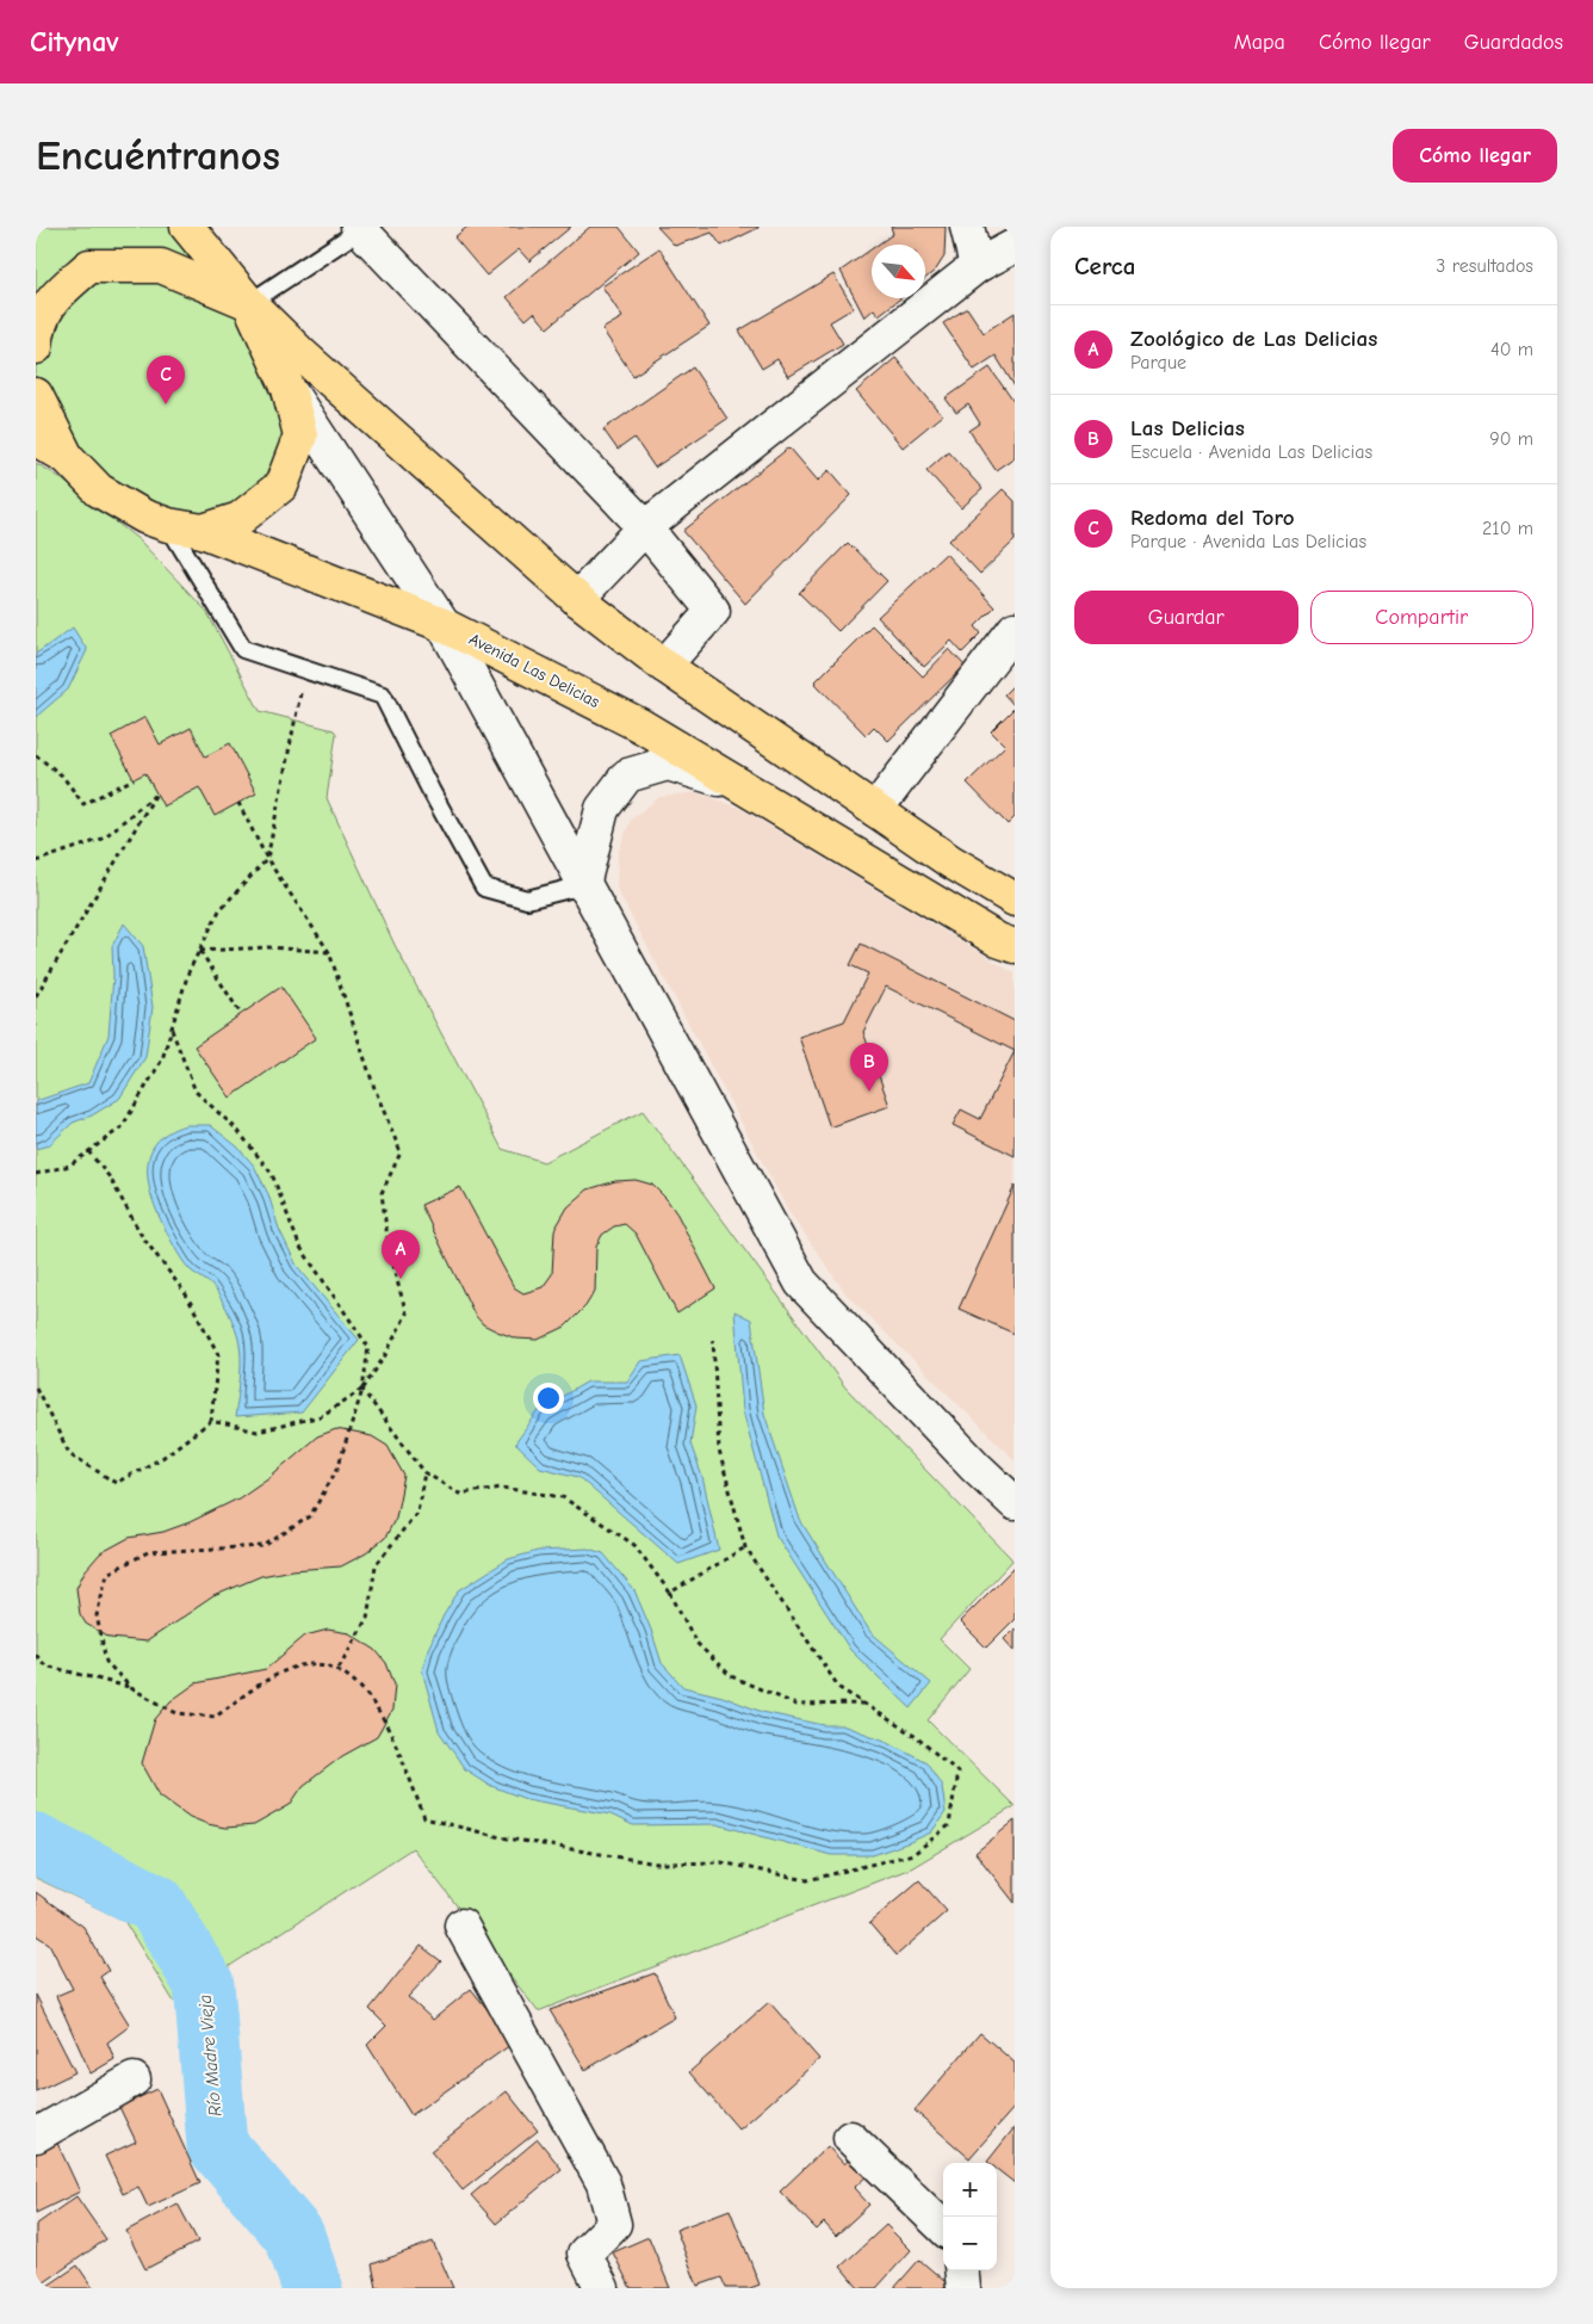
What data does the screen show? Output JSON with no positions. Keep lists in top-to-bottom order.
{
  "streets": {
    "main road": ["Avenida Las Delicias"]
  },
  "water": ["Río Madre Vieja"],
  "north": "bottom right",
  "page": {
    "header": "Citynav",
    "nav": ["Mapa", "Cómo llegar", "Guardados"],
    "buttons": [
      "Cómo llegar",
      ["Guardar", "Compartir"]
    ],
    "title": "Encuéntranos",
    "heading": ["Cerca", "3 resultados"],
    "list": [
      {
        "mark": "A",
        "name": "Zoológico de Las Delicias",
        "note": "Parque",
        "value": "40 m"
      },
      {
        "mark": "B",
        "name": "Las Delicias",
        "note": "Escuela · Avenida Las Delicias",
        "value": "90 m"
      },
      {
        "mark": "C",
        "name": "Redoma del Toro",
        "note": "Parque · Avenida Las Delicias",
        "value": "210 m"
      }
    ],
    "pins": ["C", "B", "A"],
    "map_buttons": ["+", "−"]
  }
}
